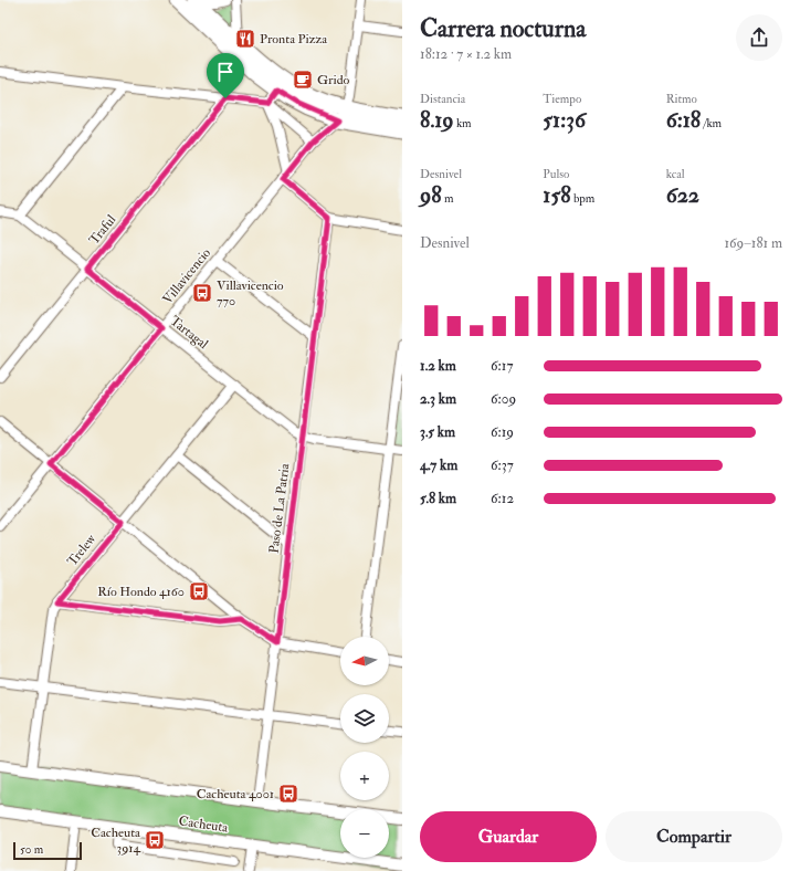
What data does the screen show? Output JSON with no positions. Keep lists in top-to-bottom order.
{
  "streets": {
    "street": [
      "Traful",
      "Villavicencio",
      "Tartagal",
      "Paso de La Patria",
      "Trelew",
      "Cacheuta"
    ]
  },
  "crossings": [
    ["Traful", "Tartagal"],
    ["Villavicencio", "Tartagal"],
    ["Tartagal", "Paso de La Patria"],
    ["Tartagal", "Trelew"]
  ],
  "places": {
    "restaurant": ["Pronta Pizza"],
    "cafe": ["Grido"],
    "bus stop": [
      "Villavicencio 770",
      "Río Hondo 4160",
      "Cacheuta 4001",
      "Cacheuta 3914"
    ]
  },
  "scale_bar": "50 m",
  "north": "left",
  "page": {
    "heading": ["Carrera nocturna", "18:12 · 7 × 1.2 km"],
    "stats": [
      ["Distancia", "8.19 km"],
      ["Tiempo", "51:36"],
      ["Ritmo", "6:18 /km"],
      ["Desnivel", "98 m"],
      ["Pulso", "158 bpm"],
      ["kcal", "622"]
    ],
    "chart": ["Desnivel", "169–181 m"],
    "list": [
      {
        "name": "1.2 km",
        "note": "6:17"
      },
      {
        "name": "2.3 km",
        "note": "6:09"
      },
      {
        "name": "3.5 km",
        "note": "6:19"
      },
      {
        "name": "4.7 km",
        "note": "6:37"
      },
      {
        "name": "5.8 km",
        "note": "6:12"
      }
    ],
    "map_buttons": ["+", "−"],
    "buttons": ["Guardar", "Compartir"],
    "scale": "50 m"
  }
}
